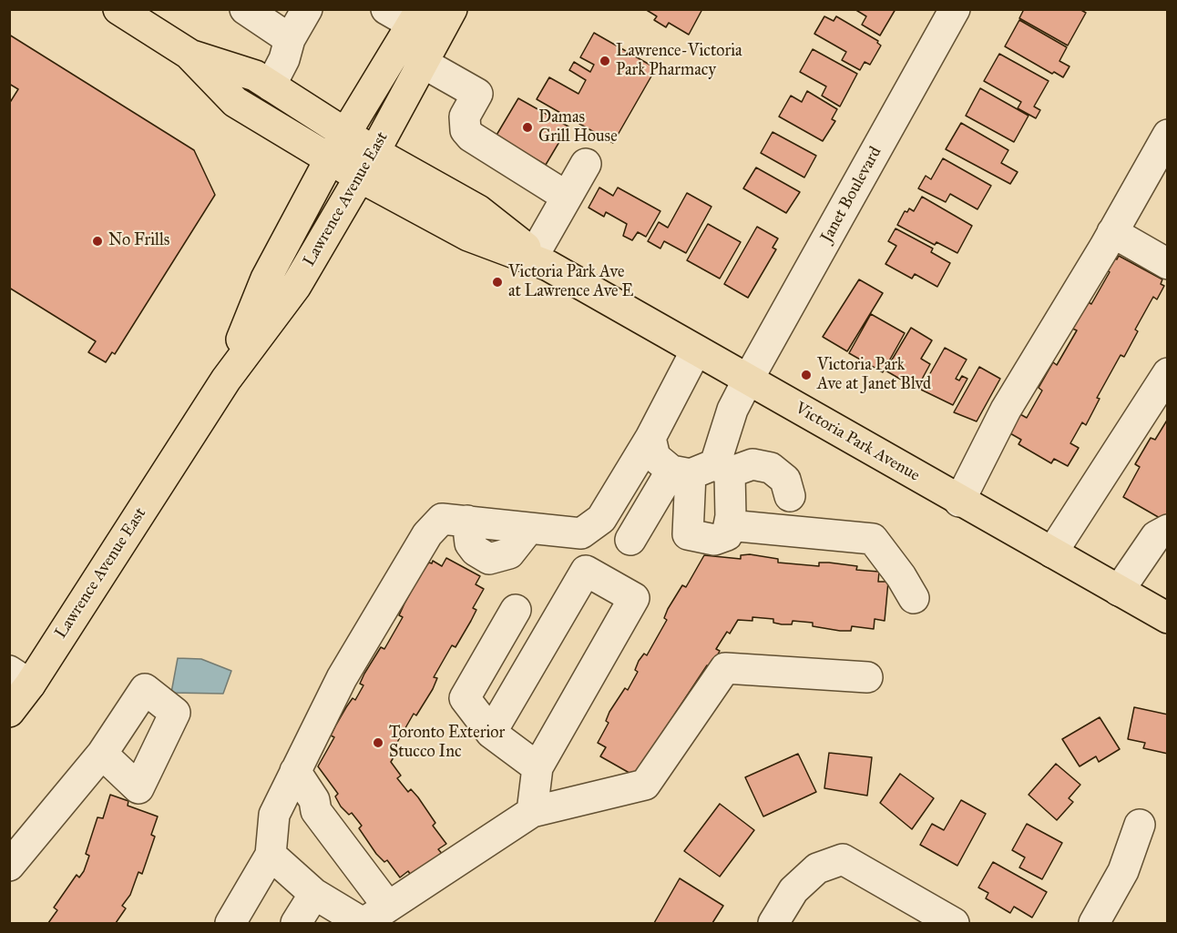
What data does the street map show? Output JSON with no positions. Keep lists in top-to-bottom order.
{
  "streets": {
    "main road": ["Lawrence Avenue East", "Victoria Park Avenue"],
    "street": ["Janet Boulevard"]
  },
  "crossings": [
    ["Janet Boulevard", "Victoria Park Avenue"],
    ["Lawrence Avenue East", "Victoria Park Avenue"]
  ],
  "places": [
    "Lawrence-Victoria Park Pharmacy",
    "Damas Grill House",
    "No Frills",
    "Victoria Park Ave at Lawrence Ave E",
    "Victoria Park Ave at Janet Blvd",
    "Toronto Exterior Stucco Inc"
  ]
}
